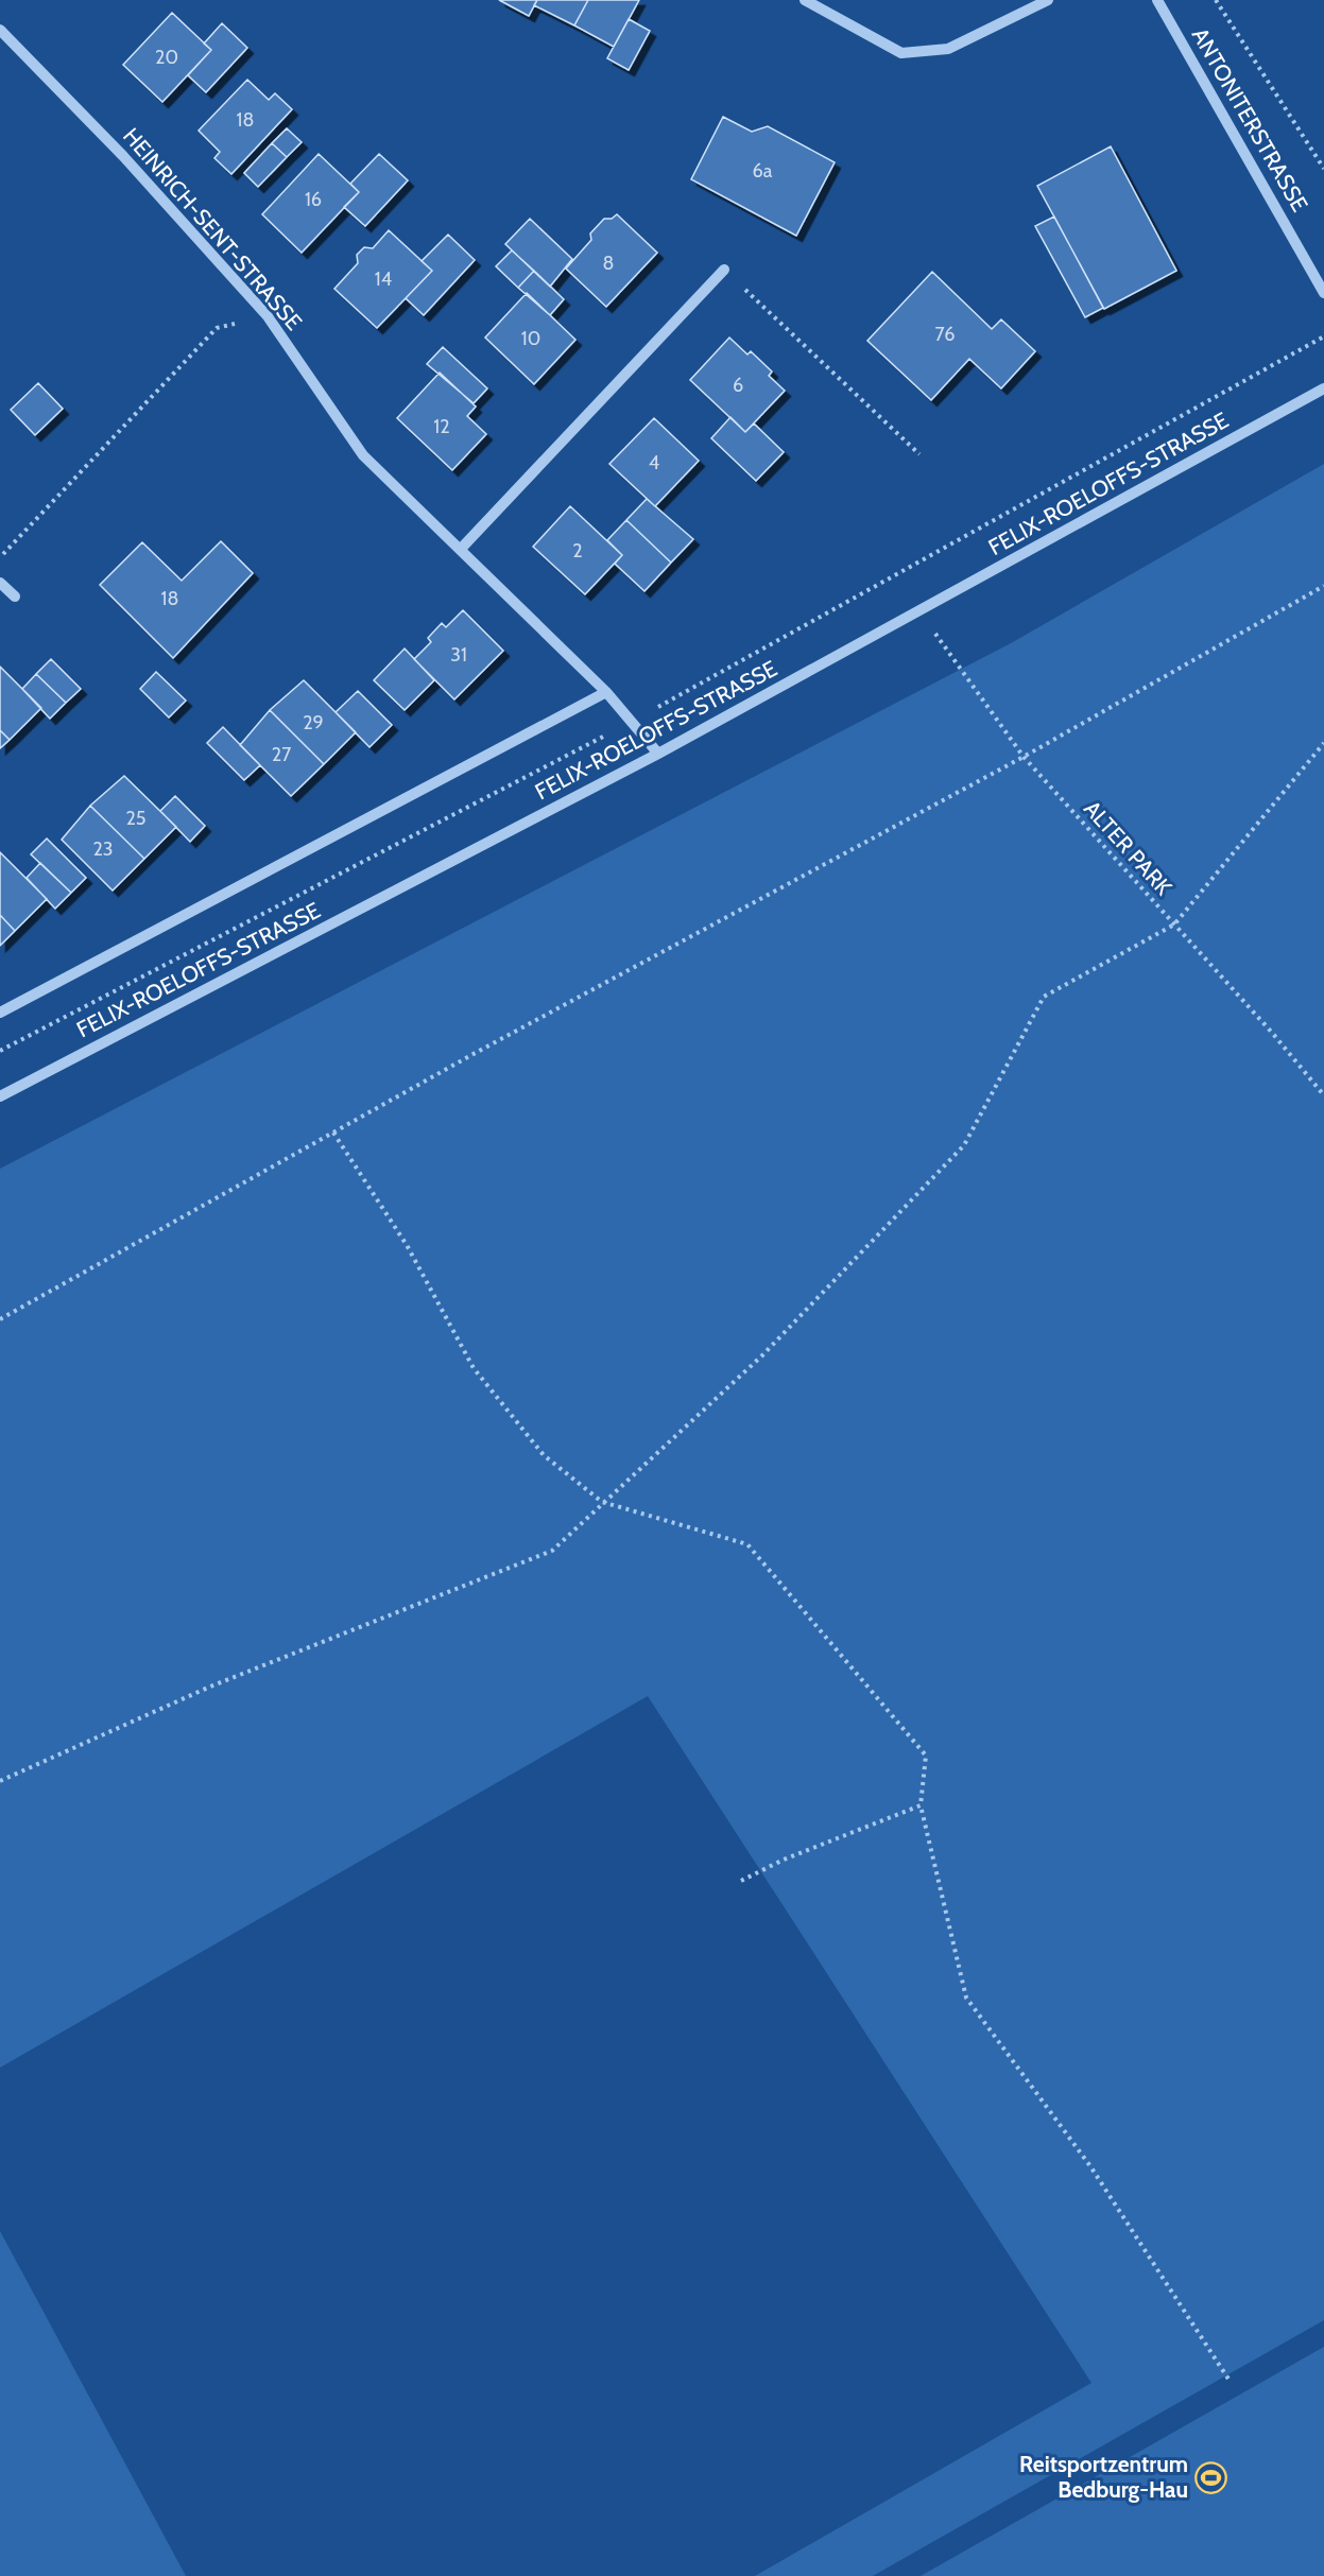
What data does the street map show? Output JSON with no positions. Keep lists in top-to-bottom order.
{
  "streets": {
    "street": ["ANTONITERSTRASSE", "HEINRICH-SENT-STRASSE", "FELIX-ROELOFFS-STRASSE"],
    "path": ["ALTER PARK"]
  },
  "crossings": [
    ["HEINRICH-SENT-STRASSE", "FELIX-ROELOFFS-STRASSE"],
    ["FELIX-ROELOFFS-STRASSE", "ALTER PARK"]
  ],
  "places": {
    "sports": ["Reitsportzentrum Bedburg-Hau"]
  },
  "house_numbers": [
    "20",
    "18",
    "6a",
    "16",
    "8",
    "14",
    "76",
    "10",
    "6",
    "12",
    "4",
    "2",
    "18",
    "31",
    "29",
    "27",
    "25",
    "23"
  ]
}
